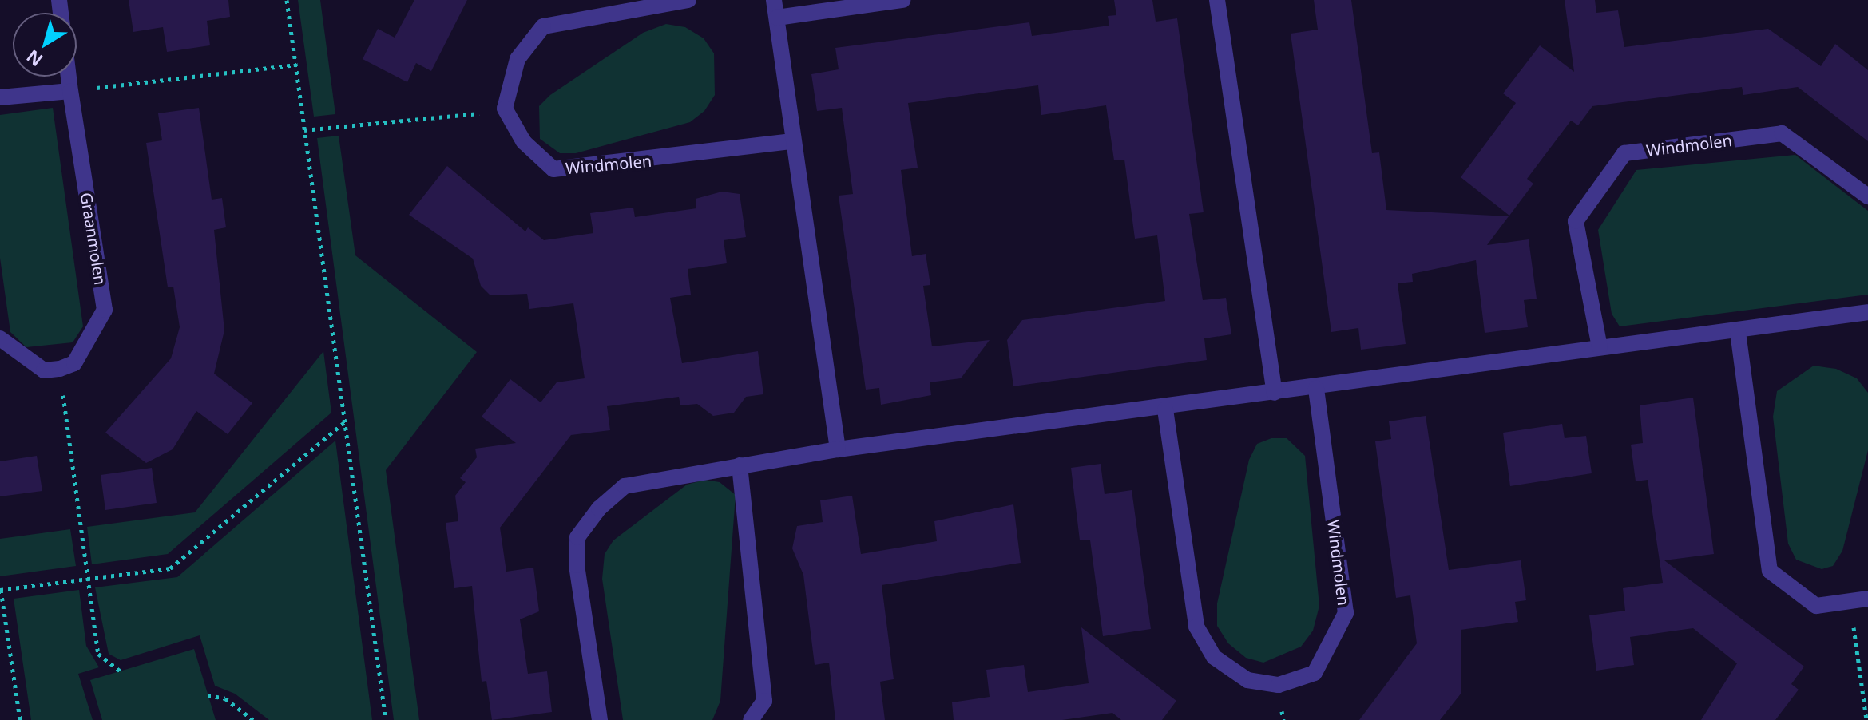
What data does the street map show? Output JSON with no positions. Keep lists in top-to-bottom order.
{
  "streets": {
    "street": ["Windmolen", "Graanmolen"]
  },
  "north": "bottom left"
}
